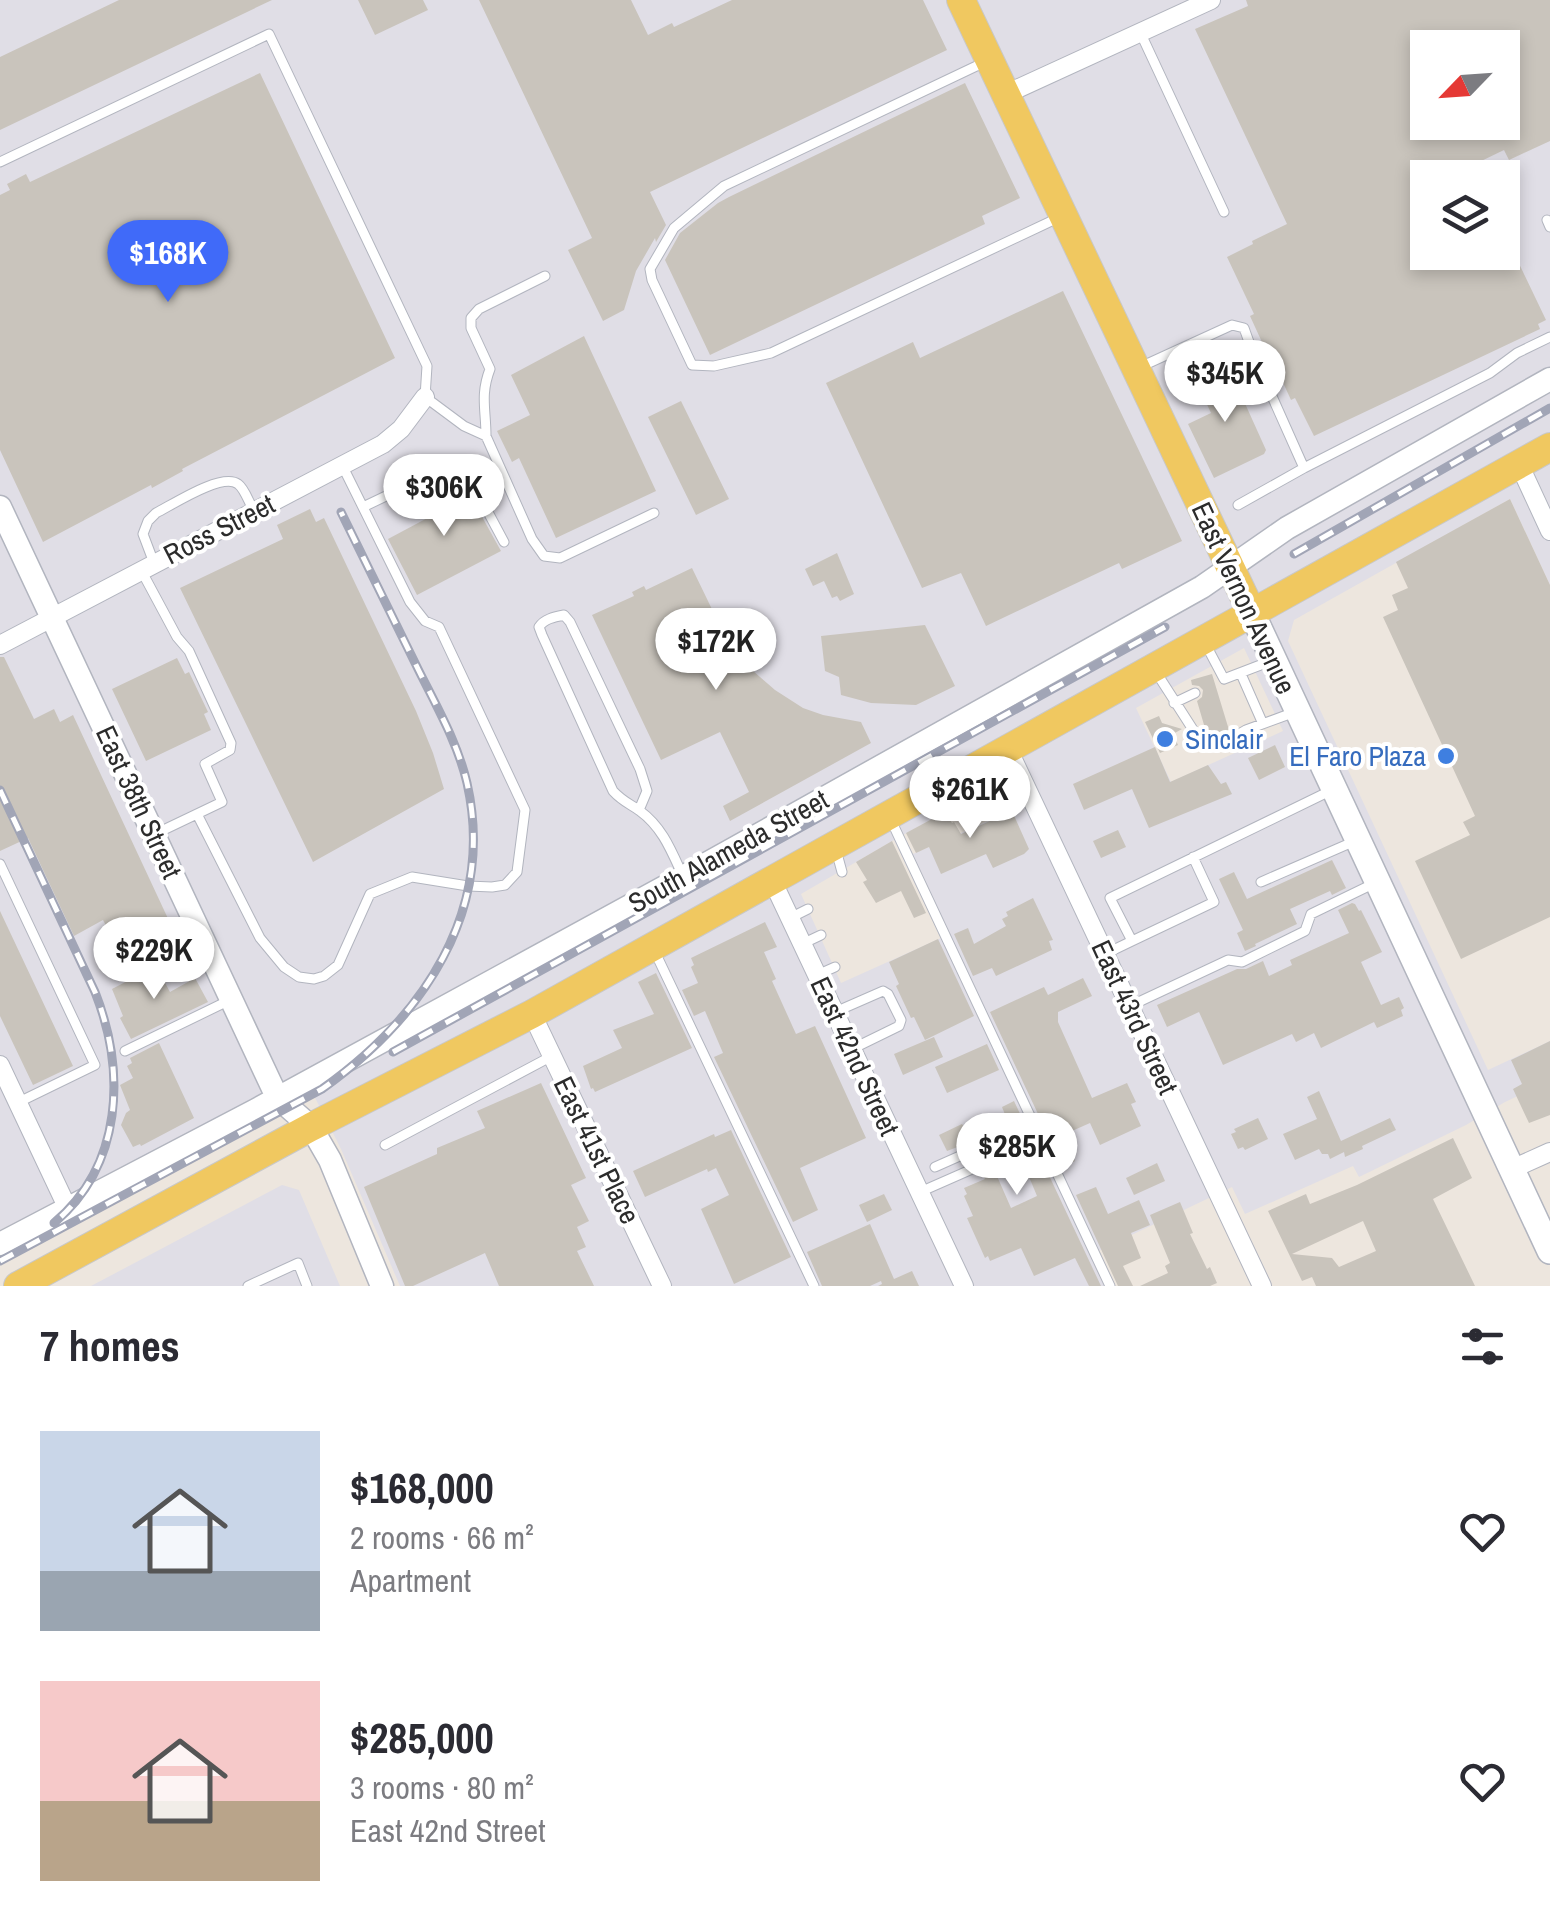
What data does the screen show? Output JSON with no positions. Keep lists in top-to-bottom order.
{
  "streets": {
    "main road": ["East Vernon Avenue", "South Alameda Street"],
    "street": [
      "Ross Street",
      "East 38th Street",
      "East 43rd Street",
      "East 42nd Street",
      "East 41st Place"
    ]
  },
  "crossings": [
    ["Ross Street", "East 38th Street"],
    ["East Vernon Avenue", "South Alameda Street"],
    ["East 38th Street", "South Alameda Street"],
    ["South Alameda Street", "East 43rd Street"],
    ["South Alameda Street", "East 42nd Street"],
    ["South Alameda Street", "East 41st Place"]
  ],
  "places": ["Sinclair", "El Faro Plaza"],
  "north": "bottom left",
  "page": {
    "price": [
      "$168K",
      "$345K",
      "$306K",
      "$172K",
      "$261K",
      "$229K",
      "$285K"
    ],
    "heading": "7 homes",
    "list": [
      {
        "name": "$168,000",
        "note": "2 rooms · 66 m² · Apartment"
      },
      {
        "name": "$285,000",
        "note": "3 rooms · 80 m² · East 42nd Street"
      }
    ]
  }
}
